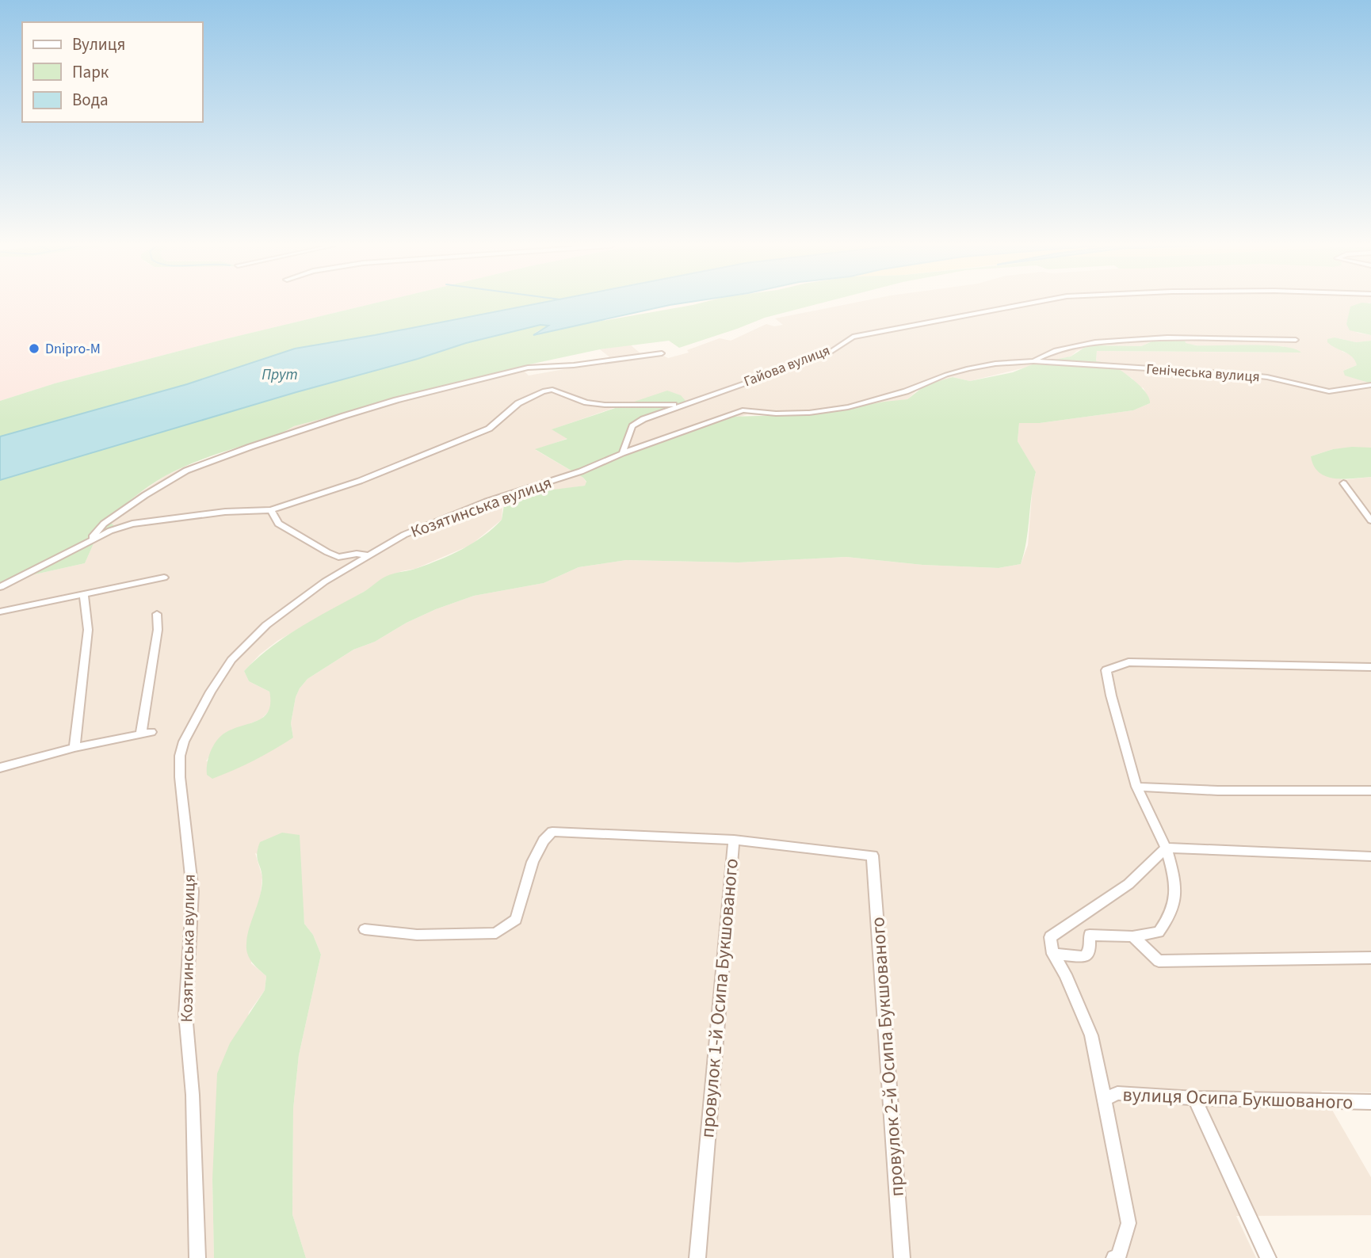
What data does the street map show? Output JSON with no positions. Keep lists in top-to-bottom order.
{
  "streets": {
    "street": [
      "Гайова вулиця",
      "Генічеська вулиця",
      "Козятинська вулиця",
      "провулок 1-й Осипа Букшованого",
      "провулок 2-й Осипа Букшованого",
      "вулиця Осипа Букшованого"
    ]
  },
  "crossings": [
    ["Гайова вулиця", "Козятинська вулиця"],
    ["Генічеська вулиця", "Козятинська вулиця"],
    ["провулок 1-й Осипа Букшованого", "провулок 2-й Осипа Букшованого"]
  ],
  "water": ["Прут"],
  "places": ["Dnipro-M"],
  "legend": ["Вулиця", "Парк", "Вода"]
}
